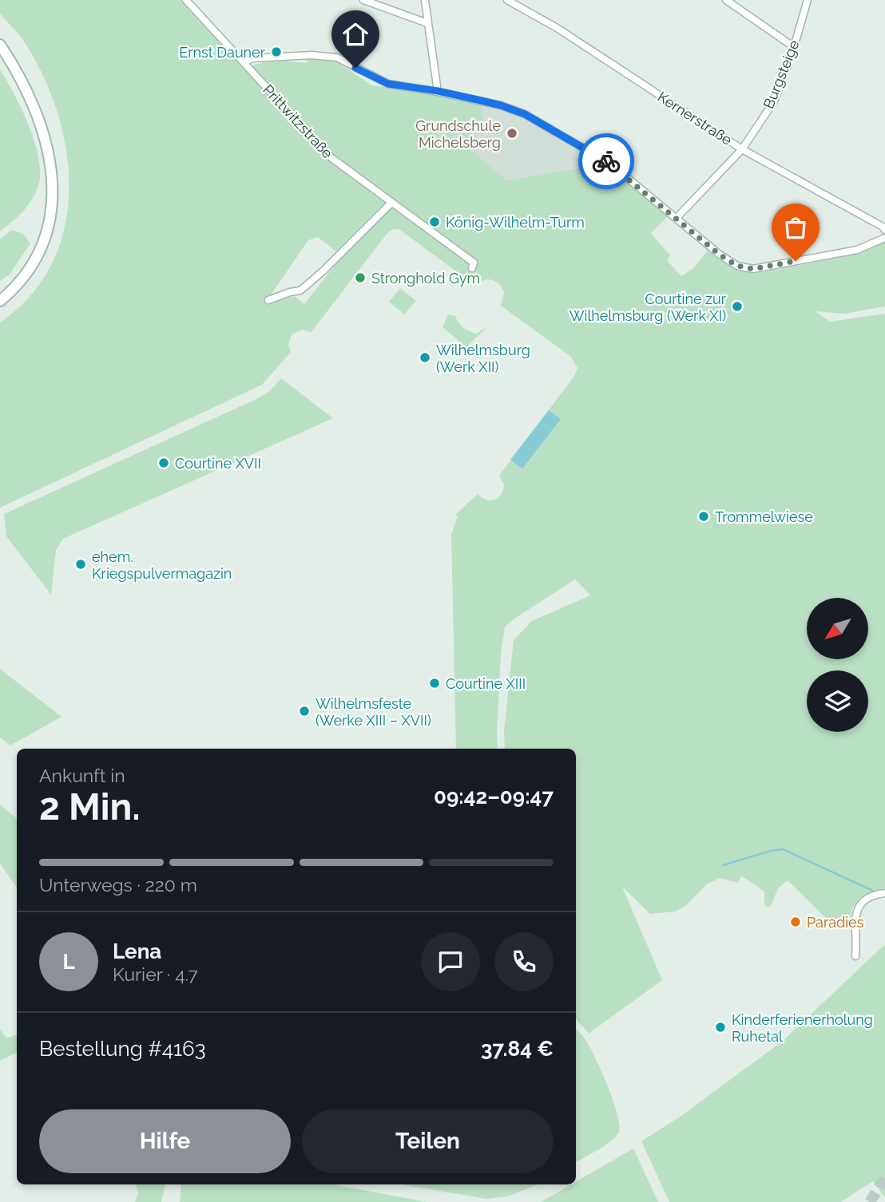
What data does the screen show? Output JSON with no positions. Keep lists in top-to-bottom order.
{
  "streets": {
    "street": ["Burgsteige", "Kernerstraße", "Prittwitzstraße"]
  },
  "crossings": [
    ["Burgsteige", "Kernerstraße"]
  ],
  "places": [
    "Ernst Dauner",
    "Grundschule Michelsberg",
    "König-Wilhelm-Turm",
    "Stronghold Gym",
    "Courtine zur Wilhelmsburg (Werk XI)",
    "Wilhelmsburg (Werk XII)",
    "Courtine XVII",
    "Trommelwiese",
    "ehem. Kriegspulvermagazin",
    "Courtine XIII",
    "Wilhelmsfeste (Werke XIII – XVII)",
    "Paradies",
    "Kinderferienerholung Ruhetal"
  ],
  "north": "bottom left",
  "page": {
    "heading": ["2 Min.", "Ankunft in", "09:42–09:47"],
    "panel": [
      "Lena",
      "Kurier · 4.7",
      "Bestellung #4163",
      "37.84 €"
    ],
    "bar": "Unterwegs · 220 m",
    "round": "L",
    "buttons": ["Hilfe", "Teilen"]
  }
}
